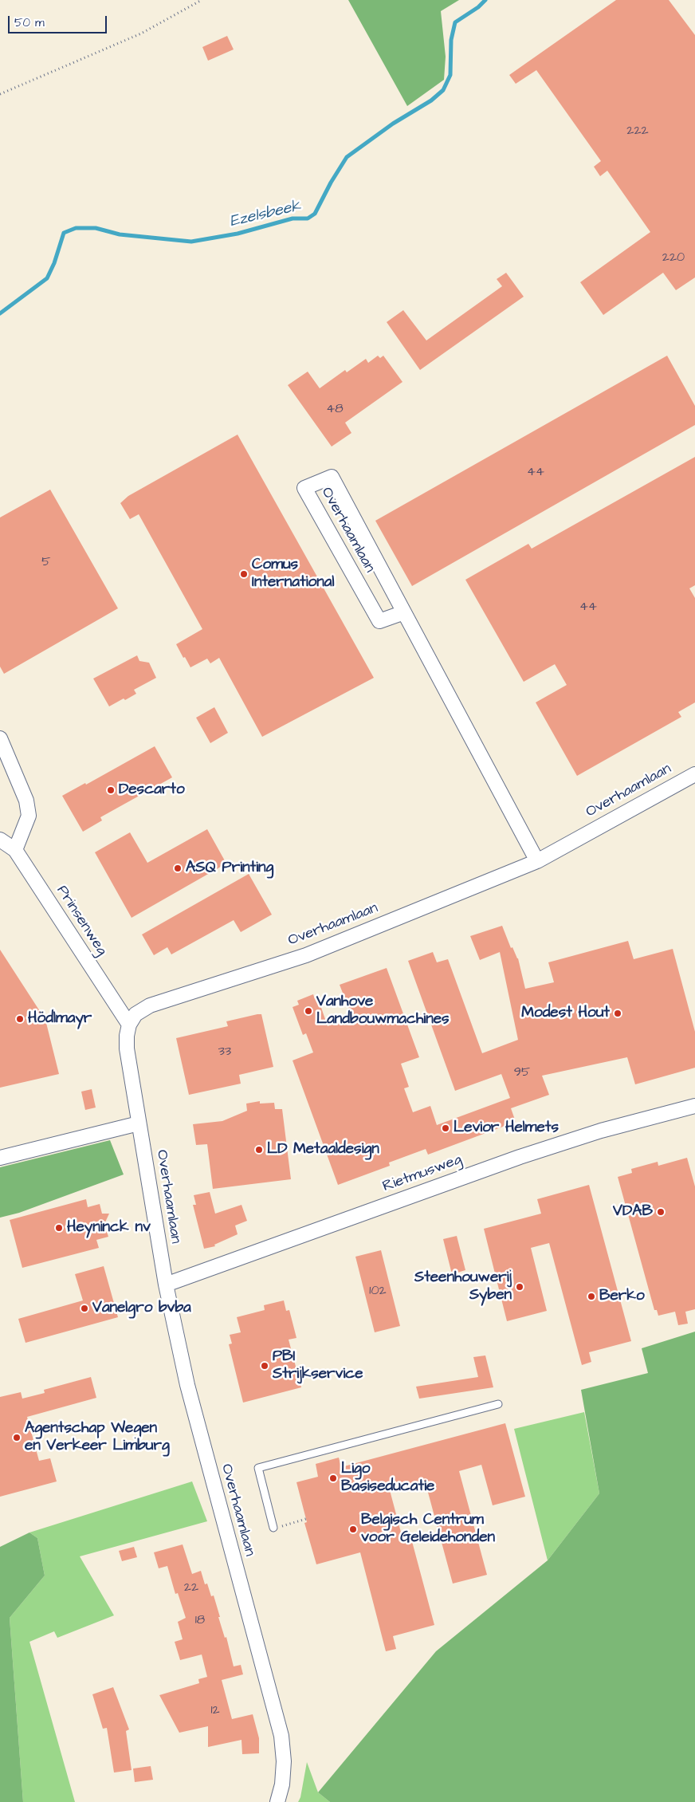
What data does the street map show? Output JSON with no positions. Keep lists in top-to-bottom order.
{
  "streets": {
    "street": ["Overhaamlaan", "Prinsenweg", "Rietmusweg"]
  },
  "crossings": [
    ["Overhaamlaan", "Prinsenweg"],
    ["Overhaamlaan", "Rietmusweg"]
  ],
  "water": ["Ezelsbeek"],
  "places": [
    "Comus International",
    "Descarto",
    "ASQ Printing",
    "Vanhove Landbouwmachines",
    "Modest Hout",
    "Hödlmayr",
    "Levior Helmets",
    "LD Metaaldesign",
    "VDAB",
    "Heyninck nv",
    "Steenhouwerij Syben",
    "Berko",
    "Vanelgro bvba",
    "PBI Strijkservice",
    "Agentschap Wegen en Verkeer Limburg",
    "Ligo Basiseducatie",
    "Belgisch Centrum voor Geleidehonden"
  ],
  "house_numbers": [
    "222",
    "220",
    "48",
    "44",
    "5",
    "44",
    "33",
    "95",
    "102",
    "22",
    "18",
    "12"
  ],
  "scale_bar": "50 m"
}
